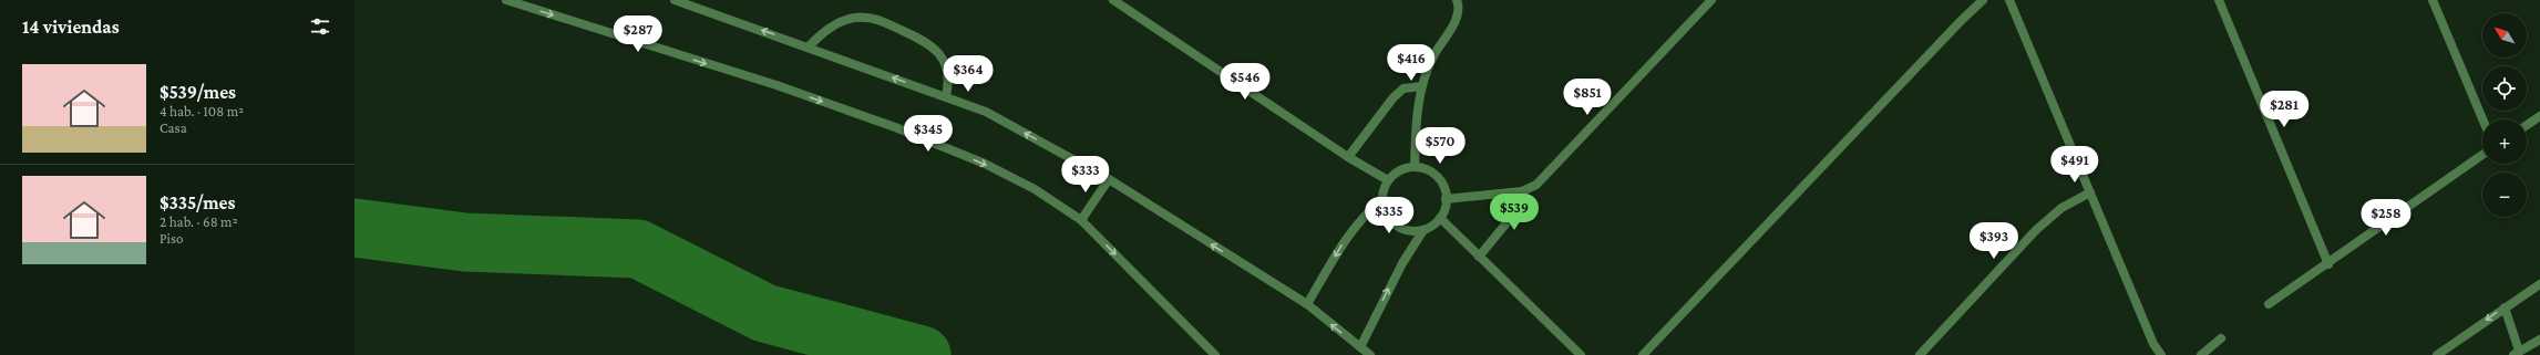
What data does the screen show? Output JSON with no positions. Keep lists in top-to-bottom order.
{
  "north": "top left",
  "page": {
    "heading": "14 viviendas",
    "map_buttons": ["+", "−"],
    "price": [
      "$287",
      "$416",
      "$364",
      "$546",
      "$851",
      "$281",
      "$345",
      "$570",
      "$491",
      "$333",
      "$539",
      "$335",
      "$258",
      "$393"
    ],
    "list": [
      {
        "name": "$539/mes",
        "note": "4 hab. · 108 m² · Casa"
      },
      {
        "name": "$335/mes",
        "note": "2 hab. · 68 m² · Piso"
      }
    ]
  }
}
